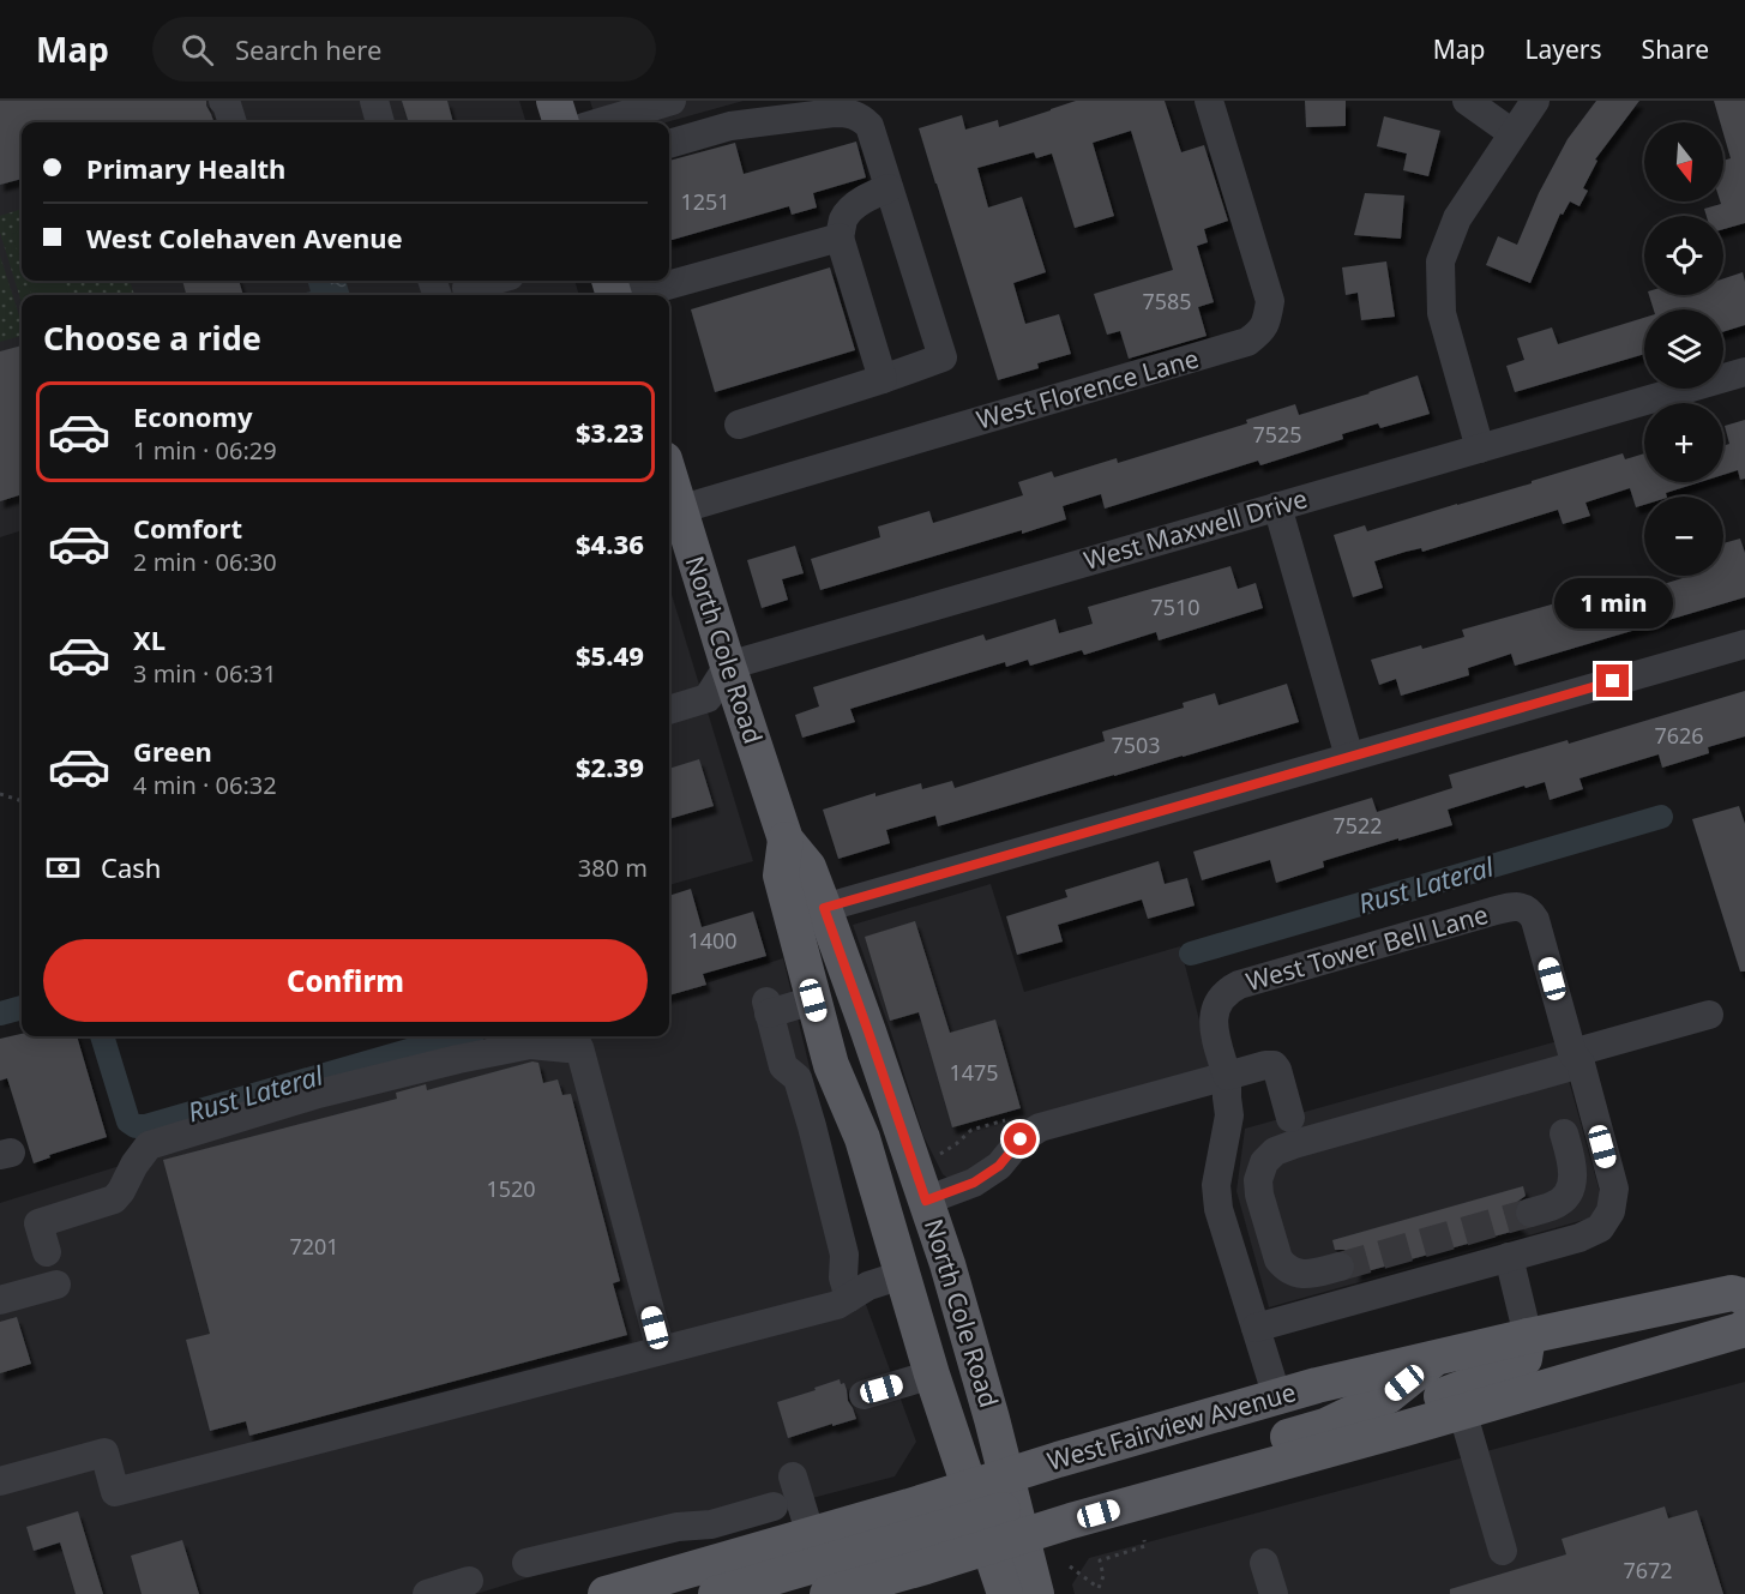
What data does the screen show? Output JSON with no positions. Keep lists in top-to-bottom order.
{
  "streets": {
    "main road": ["North Cole Road", "West Fairview Avenue"],
    "street": ["West Florence Lane", "West Maxwell Drive", "West Tower Bell Lane"]
  },
  "crossings": [
    ["West Florence Lane", "North Cole Road"],
    ["West Maxwell Drive", "North Cole Road"],
    ["North Cole Road", "West Fairview Avenue"]
  ],
  "water": ["Rust Lateral"],
  "house_numbers": [
    "1251",
    "7585",
    "7525",
    "7510",
    "7626",
    "7503",
    "7522",
    "1400",
    "1475",
    "1520",
    "7201",
    "7672"
  ],
  "north": "bottom",
  "page": {
    "header": "Map",
    "search": "Search here",
    "nav": ["Map", "Layers", "Share"],
    "map_buttons": ["+", "−"],
    "banner": ["Primary Health", "West Colehaven Avenue"],
    "heading": "Choose a ride",
    "list": [
      {
        "name": "Economy",
        "note": "1 min · 06:29",
        "value": "$3.23"
      },
      {
        "name": "Comfort",
        "note": "2 min · 06:30",
        "value": "$4.36"
      },
      {
        "name": "XL",
        "note": "3 min · 06:31",
        "value": "$5.49"
      },
      {
        "name": "Green",
        "note": "4 min · 06:32",
        "value": "$2.39"
      }
    ],
    "bubble": "1 min",
    "pay": ["Cash", "380 m"],
    "buttons": "Confirm"
  }
}
